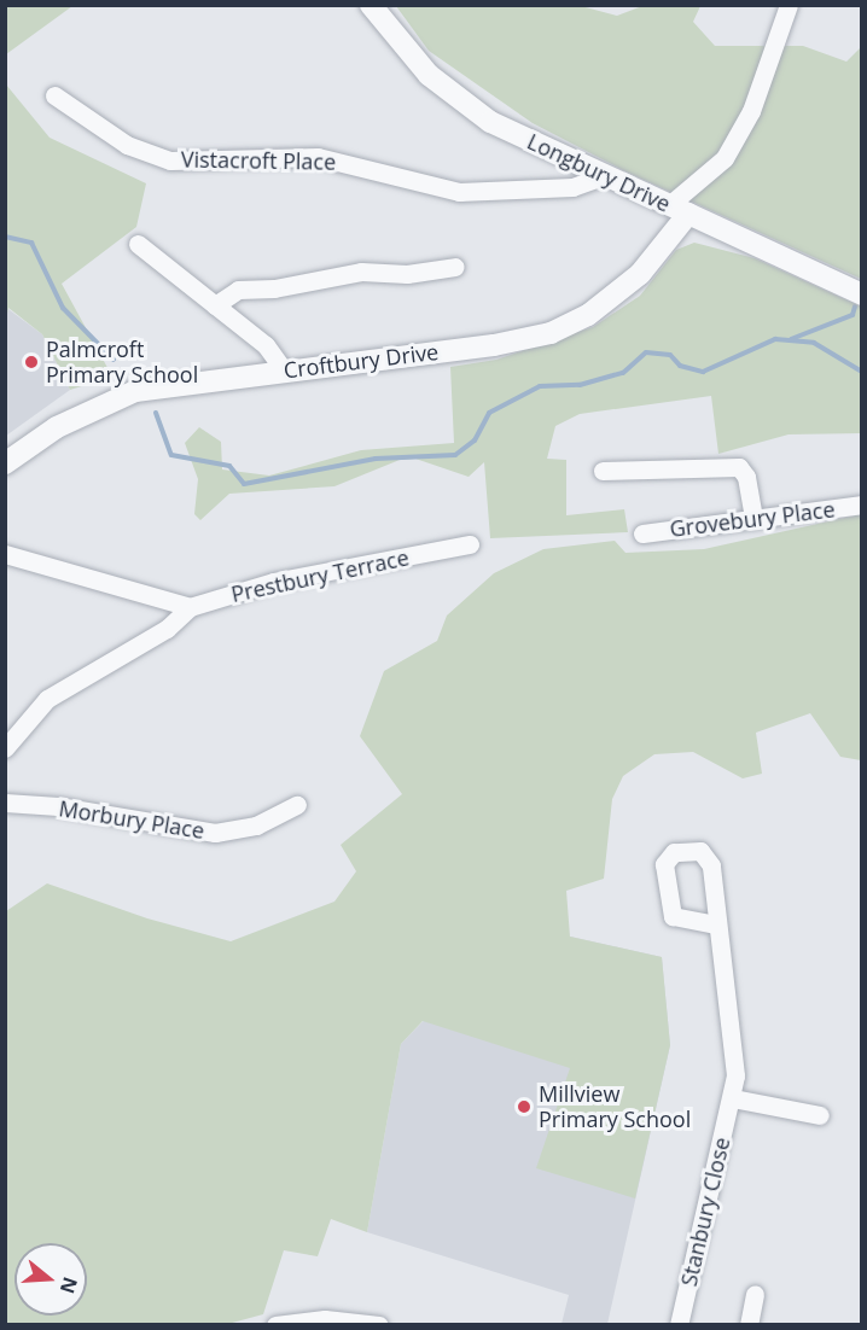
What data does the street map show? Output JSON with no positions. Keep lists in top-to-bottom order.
{
  "streets": {
    "street": [
      "Vistacroft Place",
      "Longbury Drive",
      "Croftbury Drive",
      "Grovebury Place",
      "Prestbury Terrace",
      "Morbury Place",
      "Stanbury Close"
    ]
  },
  "crossings": [
    ["Vistacroft Place", "Longbury Drive"],
    ["Longbury Drive", "Croftbury Drive"]
  ],
  "places": ["Palmcroft Primary School", "Millview Primary School"],
  "north": "right"
}
